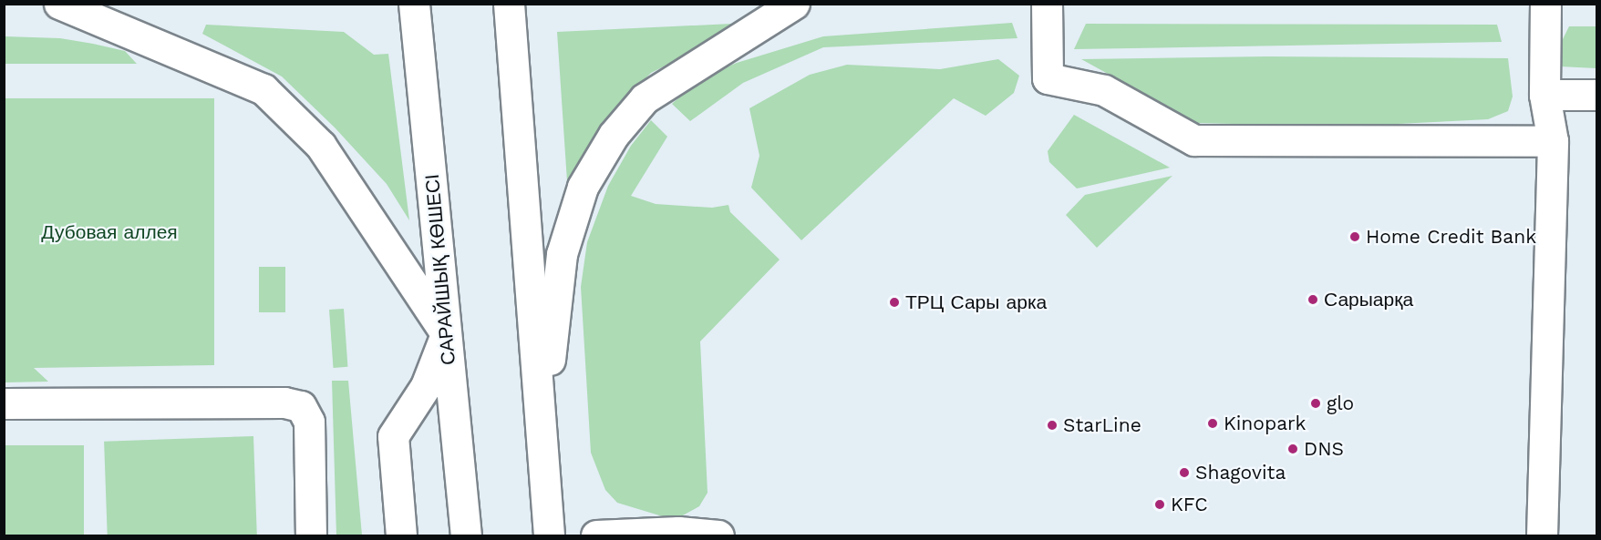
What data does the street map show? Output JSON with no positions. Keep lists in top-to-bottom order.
{
  "streets": {
    "main road": ["САРАЙШЫҚ КӨШЕСІ"]
  },
  "parks": ["Дубовая аллея"],
  "places": [
    "Home Credit Bank",
    "Сарыарқа",
    "ТРЦ Сары арка",
    "glo",
    "Kinopark",
    "StarLine",
    "DNS",
    "Shagovita",
    "KFC"
  ]
}
